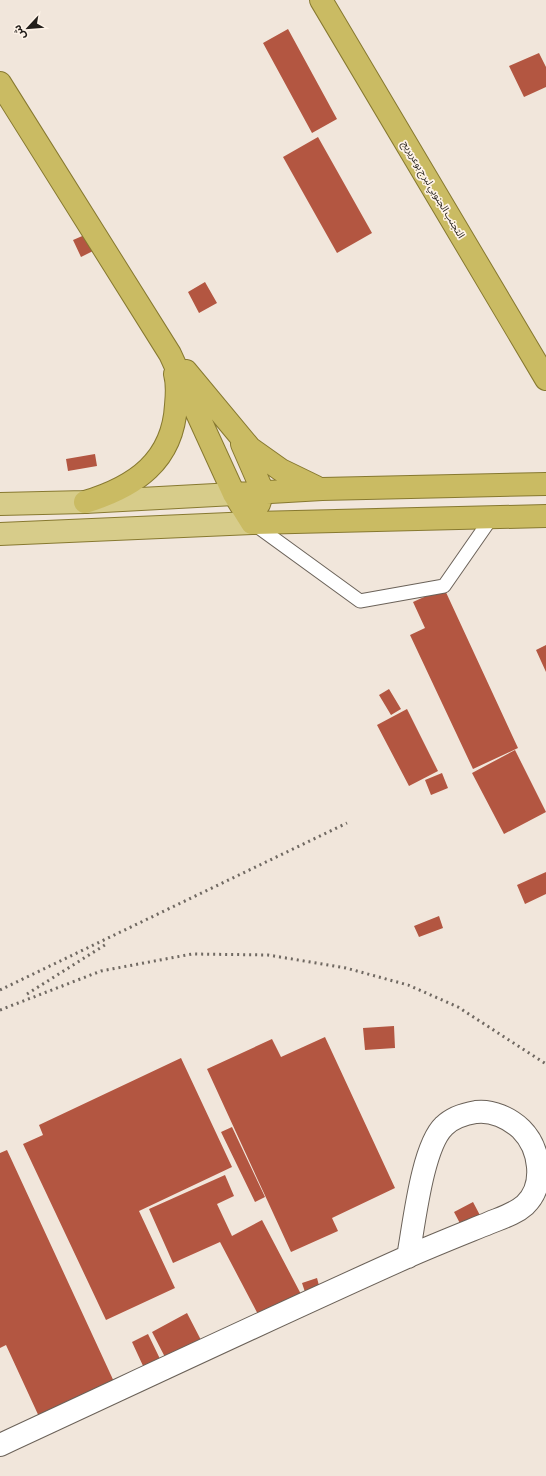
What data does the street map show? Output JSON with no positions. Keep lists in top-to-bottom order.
{
  "streets": {
    "highway": ["التجنب الجنوبي لبرج بوعريريج"]
  },
  "north": "bottom left"
}
